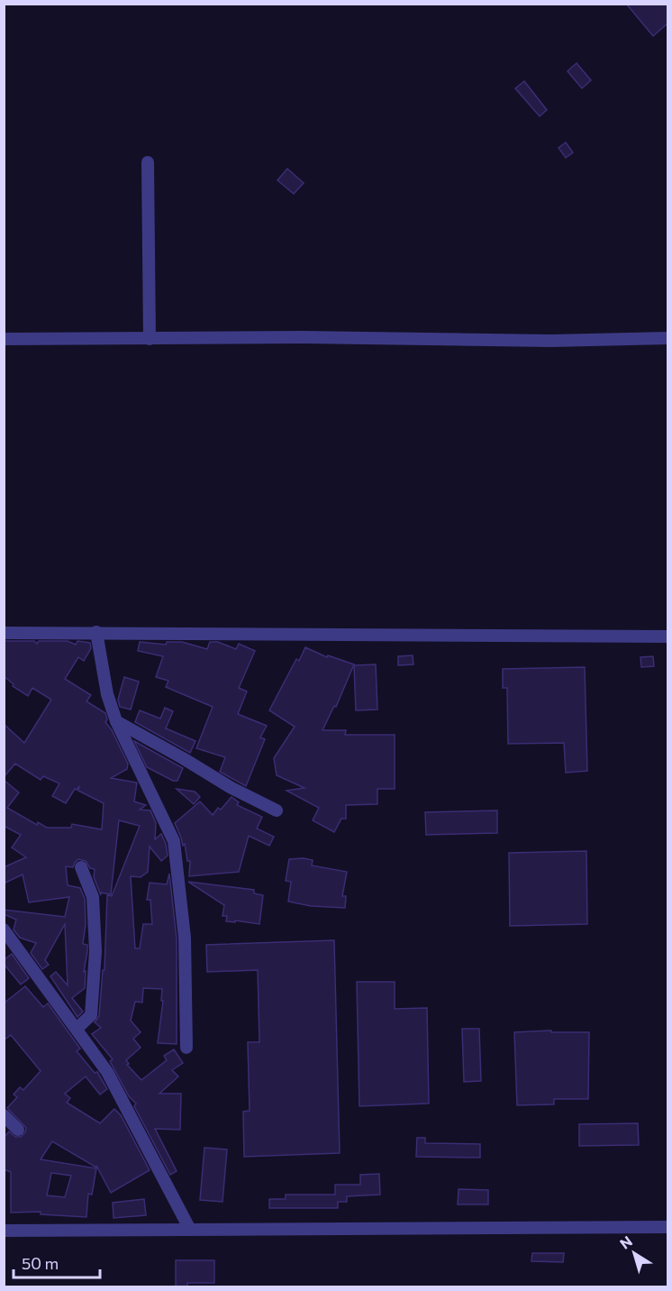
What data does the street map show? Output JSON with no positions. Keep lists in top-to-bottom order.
{
  "scale_bar": "50 m",
  "north": "top left"
}
